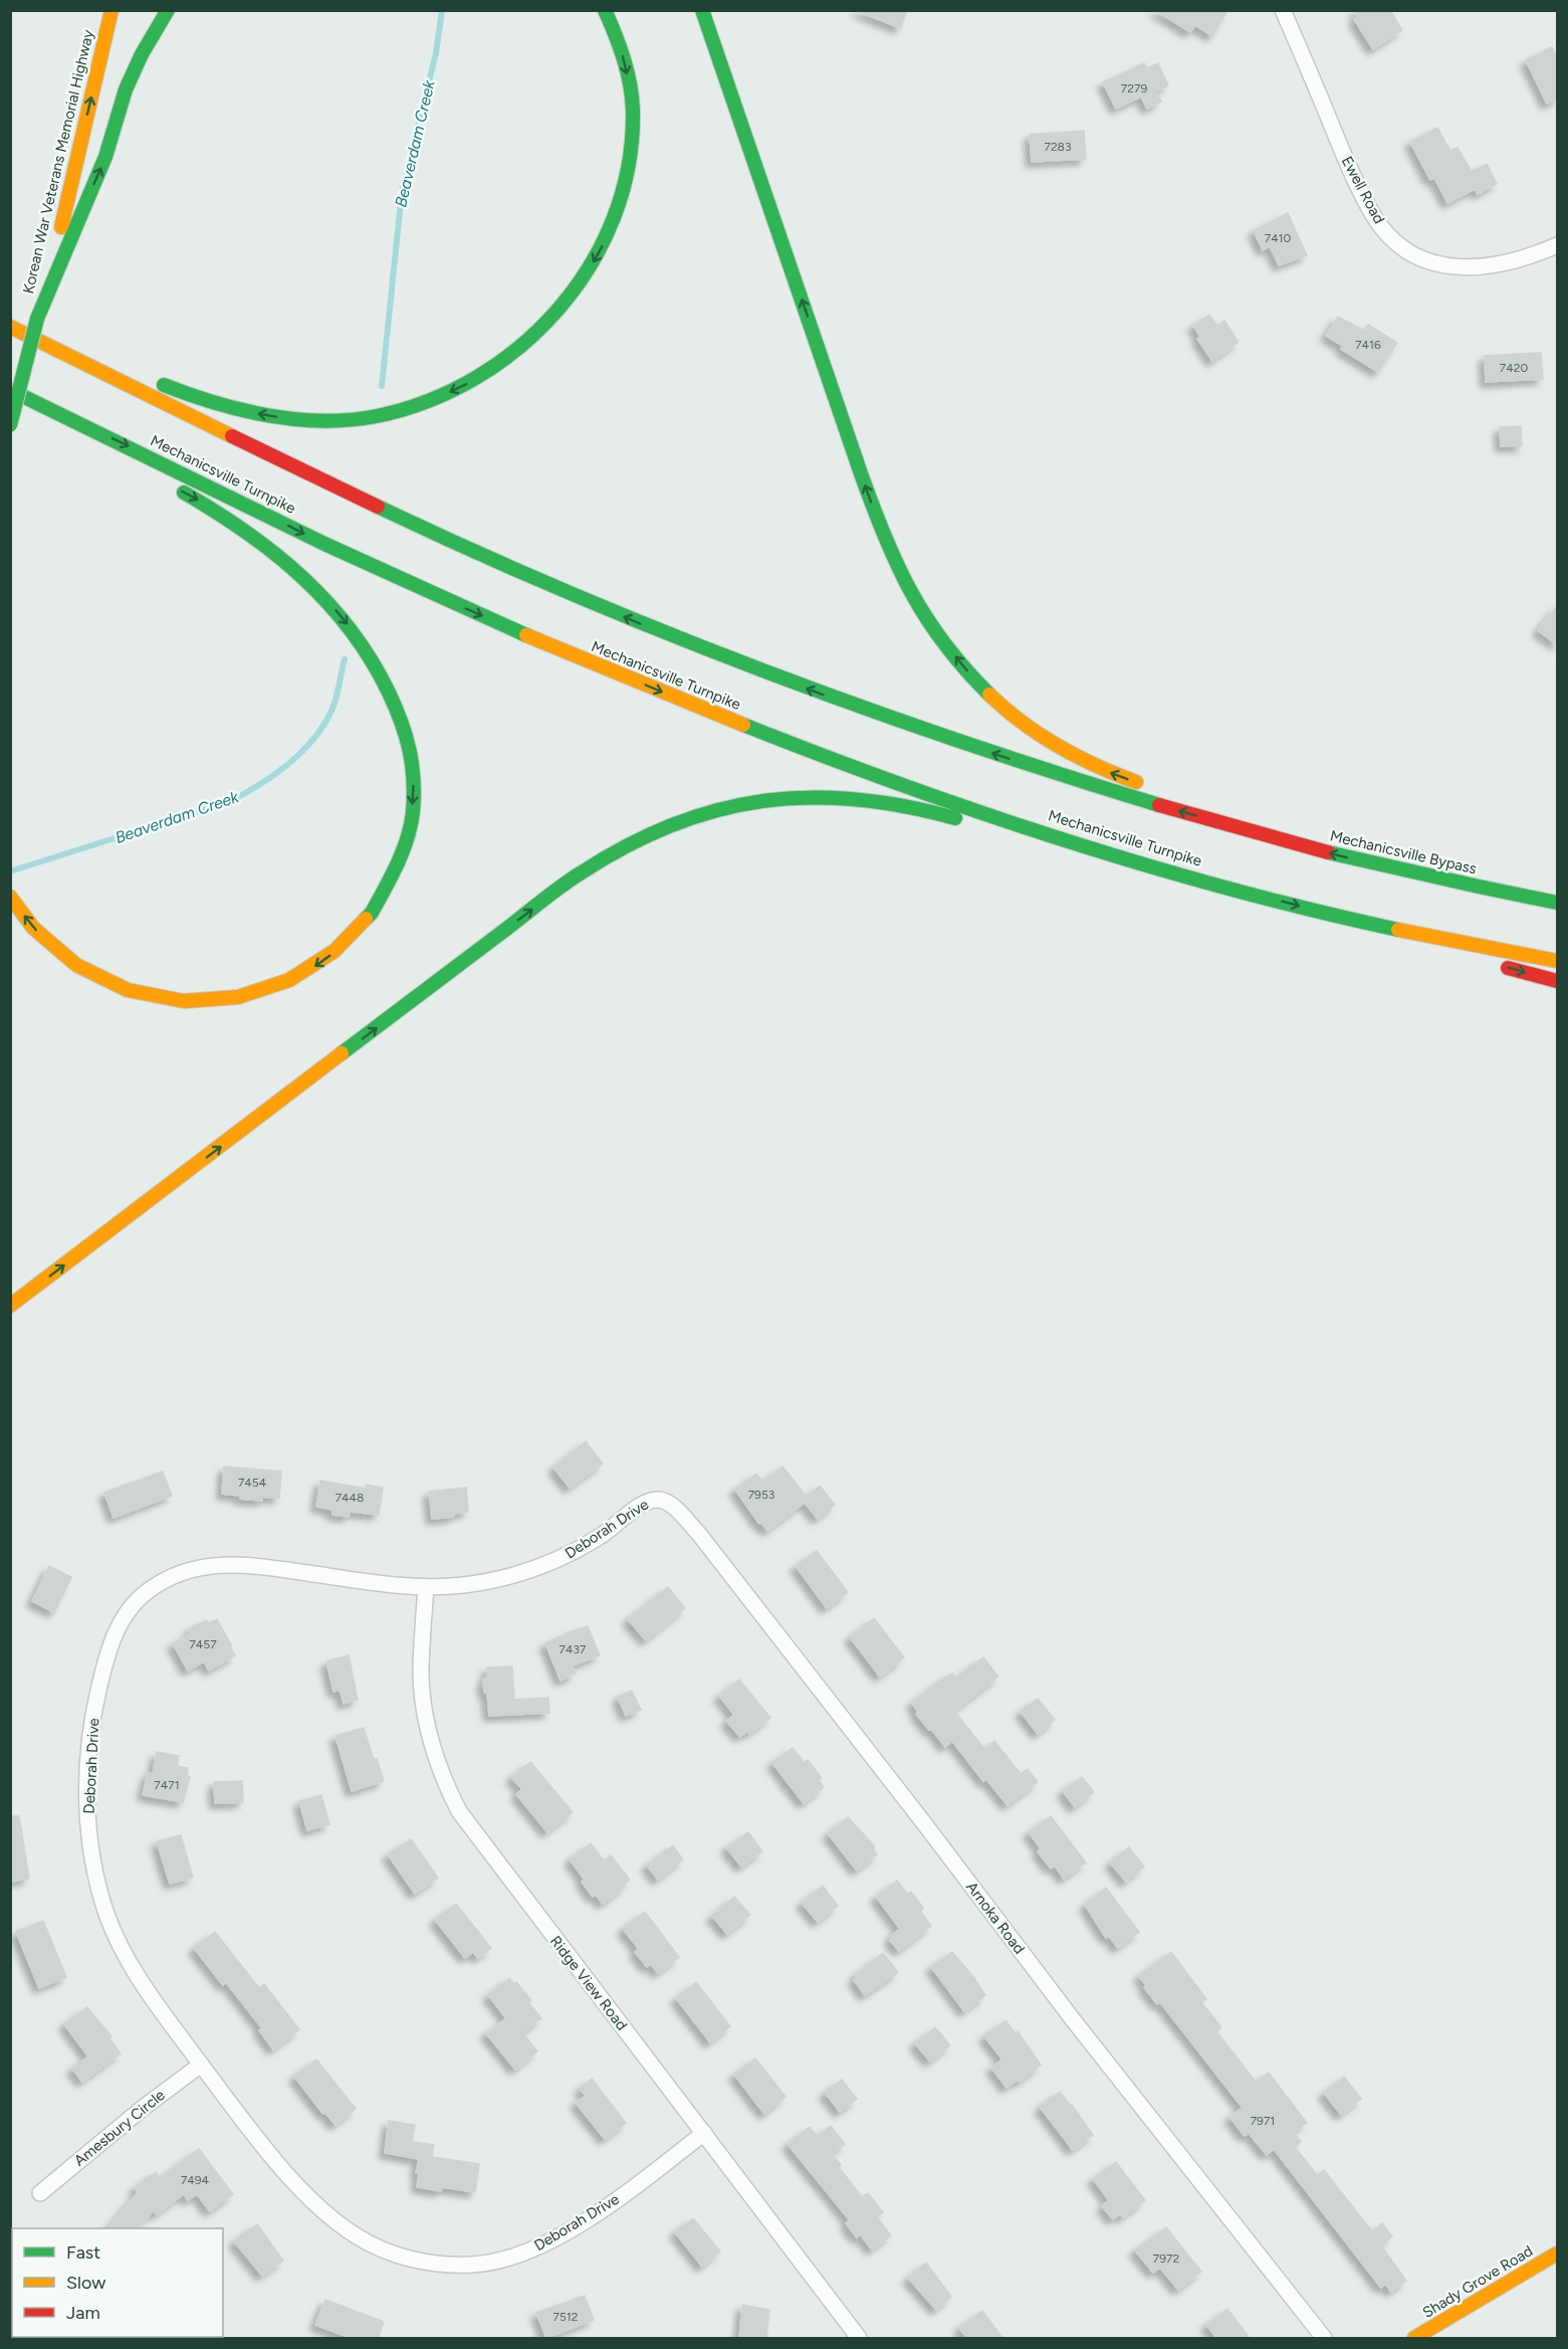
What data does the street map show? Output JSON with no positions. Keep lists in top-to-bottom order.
{
  "streets": {
    "main road": [
      "Korean War Veterans Memorial Highway",
      "Mechanicsville Turnpike",
      "Mechanicsville Bypass",
      "Shady Grove Road"
    ],
    "street": [
      "Ewell Road",
      "Deborah Drive",
      "Arnoka Road",
      "Ridge View Road",
      "Amesbury Circle"
    ]
  },
  "crossings": [
    ["Deborah Drive", "Arnoka Road"],
    ["Deborah Drive", "Ridge View Road"],
    ["Deborah Drive", "Amesbury Circle"]
  ],
  "one_way": ["Mechanicsville Turnpike"],
  "water": ["Beaverdam Creek"],
  "house_numbers": [
    "7279",
    "7283",
    "7410",
    "7416",
    "7420",
    "7454",
    "7953",
    "7448",
    "7457",
    "7437",
    "7471",
    "7971",
    "7494",
    "7972",
    "7512"
  ],
  "legend": ["Fast", "Slow", "Jam"]
}
